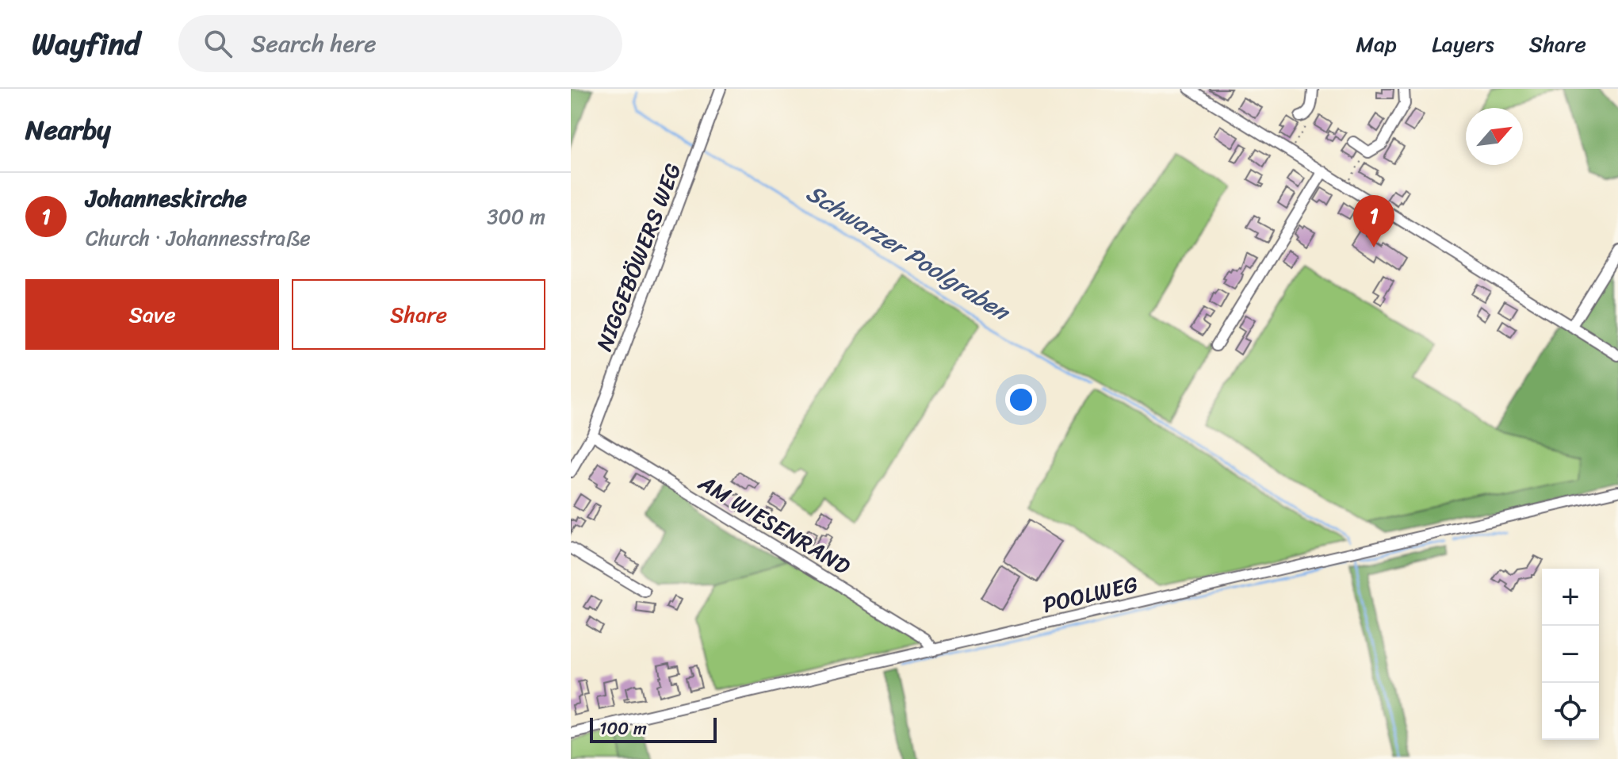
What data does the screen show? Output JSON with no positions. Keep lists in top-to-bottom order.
{
  "streets": {
    "street": ["NIGGEBÖWERS WEG", "AM WIESENRAND", "POOLWEG"]
  },
  "crossings": [
    ["NIGGEBÖWERS WEG", "AM WIESENRAND"],
    ["AM WIESENRAND", "POOLWEG"]
  ],
  "water": ["Schwarzer Poolgraben"],
  "scale_bar": "100 m",
  "north": "top right",
  "page": {
    "header": "Wayfind",
    "search": "Search here",
    "nav": ["Map", "Layers", "Share"],
    "heading": "Nearby",
    "list": [
      {
        "mark": "1",
        "name": "Johanneskirche",
        "note": "Church · Johannesstraße",
        "value": "300 m"
      }
    ],
    "pins": "1",
    "buttons": ["Save", "Share"],
    "map_buttons": ["+", "−"],
    "scale": "100 m"
  }
}
